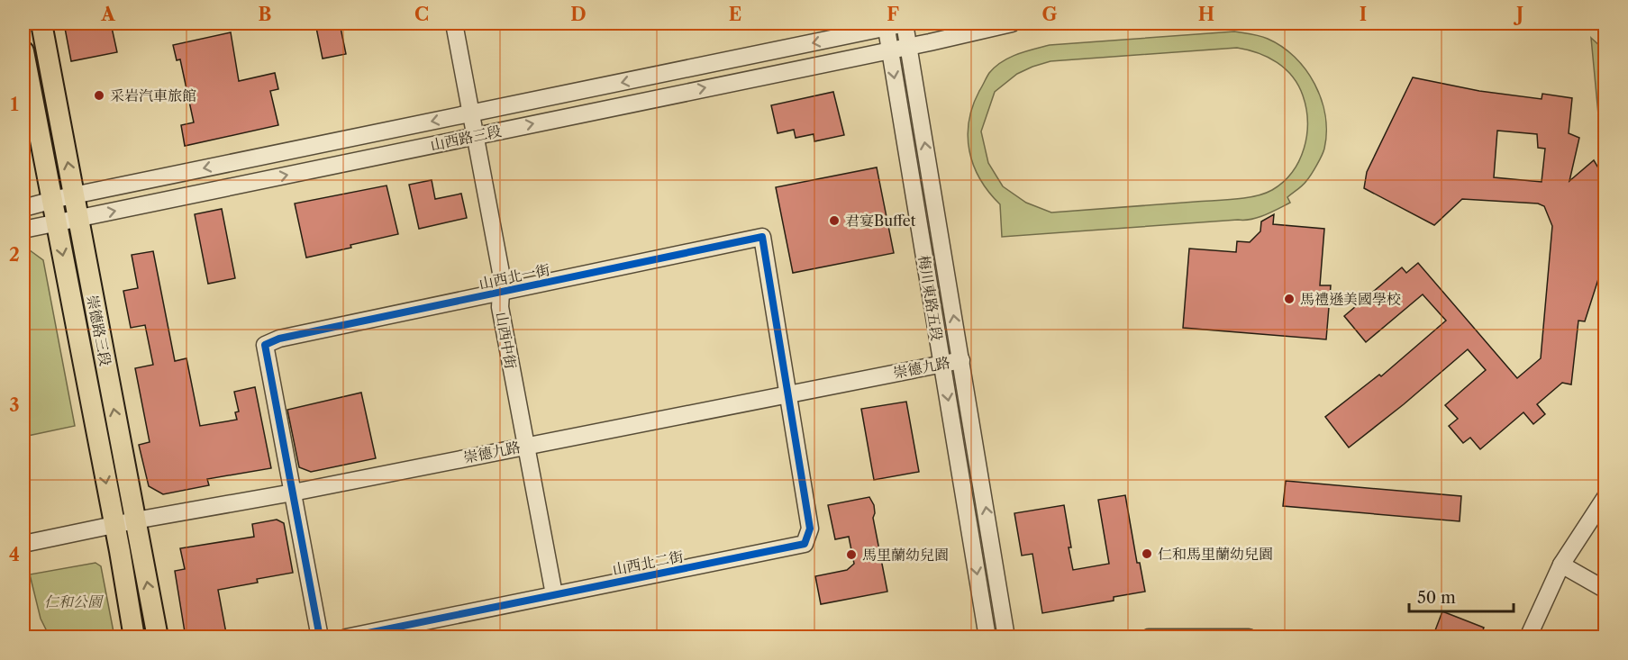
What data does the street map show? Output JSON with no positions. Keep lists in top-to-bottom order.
{
  "streets": {
    "main road": ["崇德路三段"],
    "street": [
      "山西路三段",
      "山西北一街",
      "梅川東路五段",
      "山西中街",
      "崇德九路",
      "山西北二街"
    ]
  },
  "crossings": [
    ["山西路三段", "梅川東路五段"],
    ["山西路三段", "崇德路三段"],
    ["山西路三段", "山西中街"],
    ["山西北一街", "山西中街"],
    ["山西北一街", "崇德九路"],
    ["山西北一街", "山西北二街"],
    ["梅川東路五段", "崇德九路"],
    ["崇德路三段", "崇德九路"],
    ["山西中街", "崇德九路"],
    ["山西中街", "山西北二街"],
    ["崇德九路", "山西北二街"]
  ],
  "parks": ["仁和公園"],
  "places": [
    "采岩汽車旅館",
    "君宴Buffet",
    "馬禮遜美國學校",
    "仁和馬里蘭幼兒園",
    "馬里蘭幼兒園"
  ],
  "scale_bar": "50 m",
  "grid": {
    "columns": [
      "A",
      "B",
      "C",
      "D",
      "E",
      "F",
      "G",
      "H",
      "I",
      "J"
    ],
    "rows": [
      "1",
      "2",
      "3",
      "4"
    ]
  }
}
